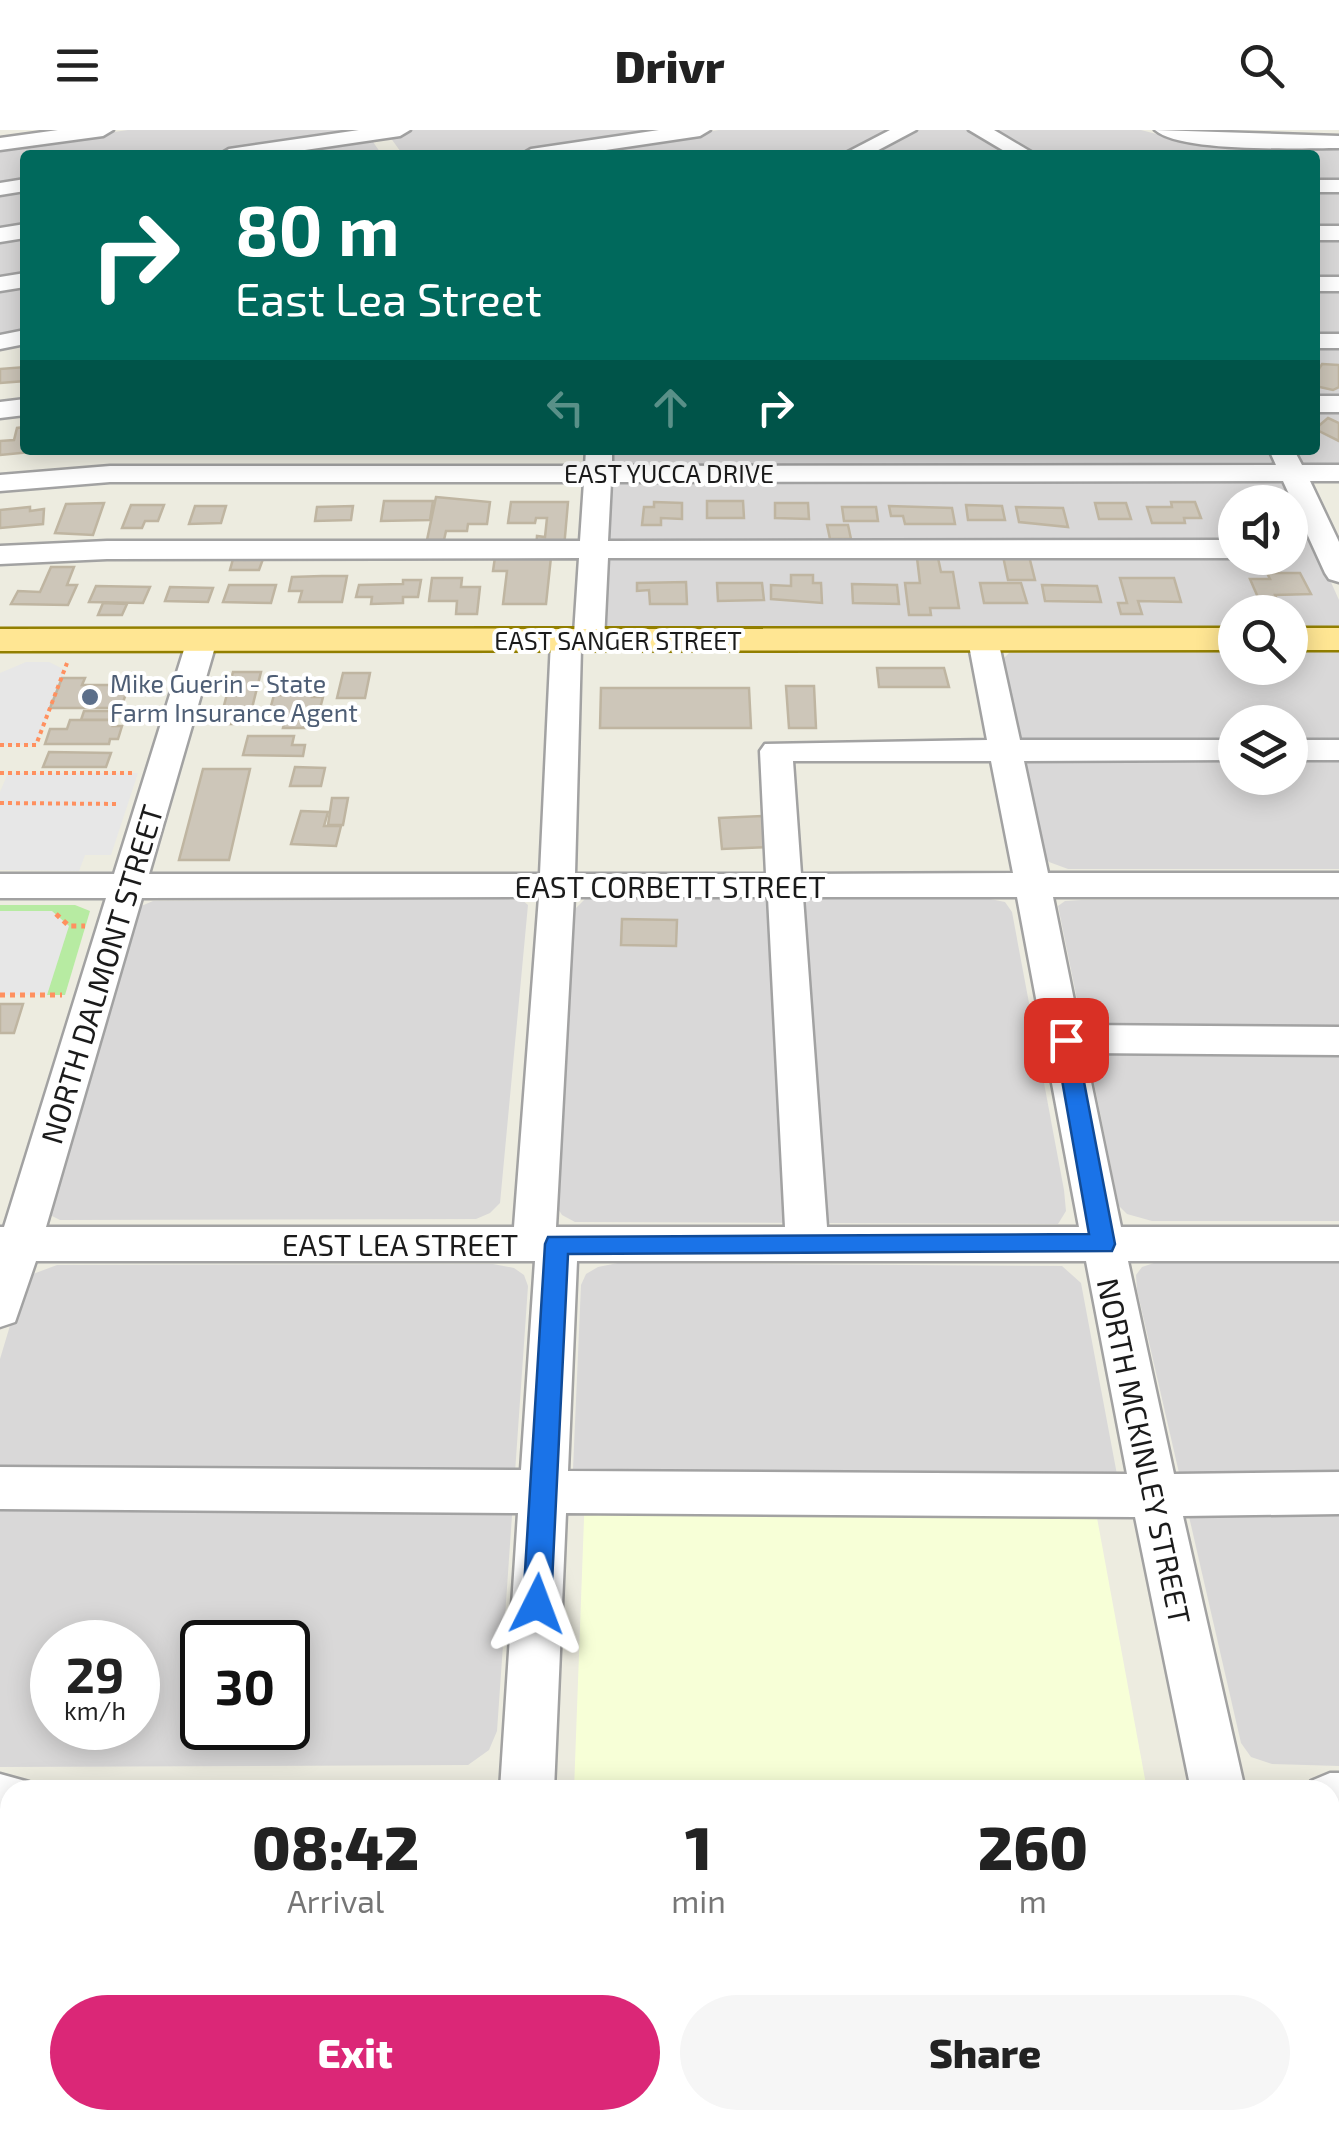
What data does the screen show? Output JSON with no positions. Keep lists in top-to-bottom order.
{
  "streets": {
    "main road": ["EAST SANGER STREET"],
    "street": [
      "EAST YUCCA DRIVE",
      "EAST CORBETT STREET",
      "NORTH DALMONT STREET",
      "EAST LEA STREET",
      "NORTH MCKINLEY STREET"
    ]
  },
  "crossings": [
    ["EAST SANGER STREET", "NORTH DALMONT STREET"],
    ["EAST SANGER STREET", "NORTH MCKINLEY STREET"],
    ["EAST CORBETT STREET", "NORTH DALMONT STREET"],
    ["EAST CORBETT STREET", "NORTH MCKINLEY STREET"],
    ["NORTH DALMONT STREET", "EAST LEA STREET"],
    ["EAST LEA STREET", "NORTH MCKINLEY STREET"]
  ],
  "places": ["Mike Guerin - State Farm Insurance Agent"],
  "page": {
    "header": "Drivr",
    "turn": ["80 m", "East Lea Street"],
    "speed": "29 km/h",
    "limit": "30",
    "eta": [
      "08:42",
      "Arrival",
      "1",
      "min",
      "260",
      "m"
    ],
    "buttons": ["Exit", "Share"]
  }
}
